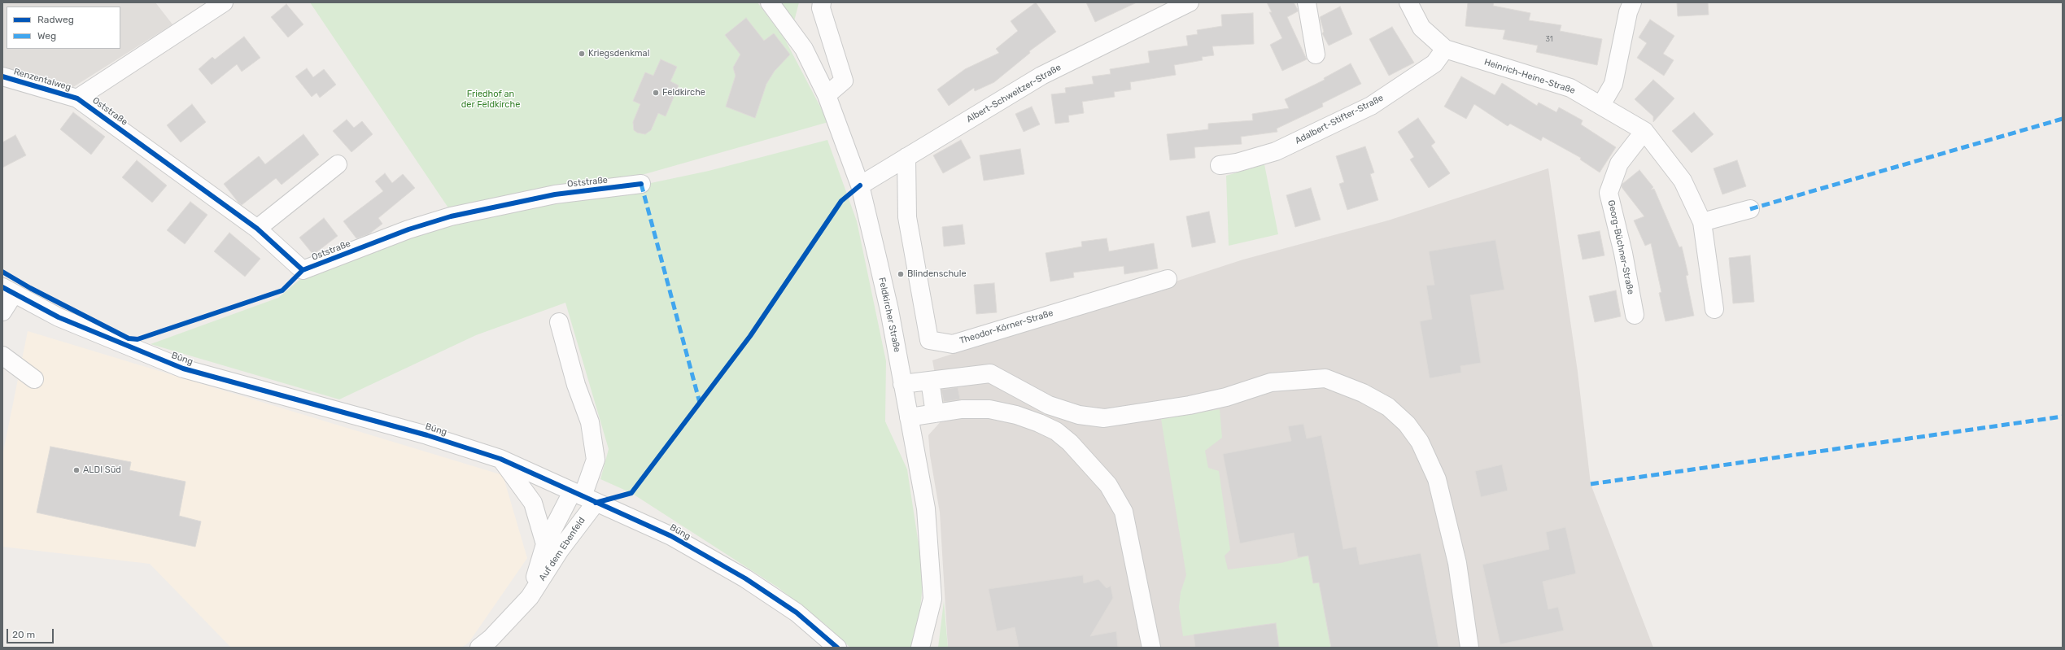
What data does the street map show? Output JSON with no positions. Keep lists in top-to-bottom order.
{
  "streets": {
    "street": [
      "Heinrich-Heine-Straße",
      "Renzentalweg",
      "Albert-Schweitzer-Straße",
      "Oststraße",
      "Adalbert-Stifter-Straße",
      "Georg-Büchner-Straße",
      "Feldkircher Straße",
      "Theodor-Körner-Straße",
      "Büng",
      "Auf dem Ebenfeld"
    ]
  },
  "crossings": [
    ["Heinrich-Heine-Straße", "Adalbert-Stifter-Straße"],
    ["Heinrich-Heine-Straße", "Georg-Büchner-Straße"],
    ["Renzentalweg", "Oststraße"],
    ["Albert-Schweitzer-Straße", "Feldkircher Straße"],
    ["Albert-Schweitzer-Straße", "Theodor-Körner-Straße"],
    ["Büng", "Auf dem Ebenfeld"]
  ],
  "parks": ["Friedhof an der Feldkirche"],
  "places": [
    "Kriegsdenkmal",
    "Feldkirche",
    "Blindenschule",
    "ALDI Süd"
  ],
  "house_numbers": ["31"],
  "legend": ["Radweg", "Weg"],
  "scale_bar": "20 m"
}
